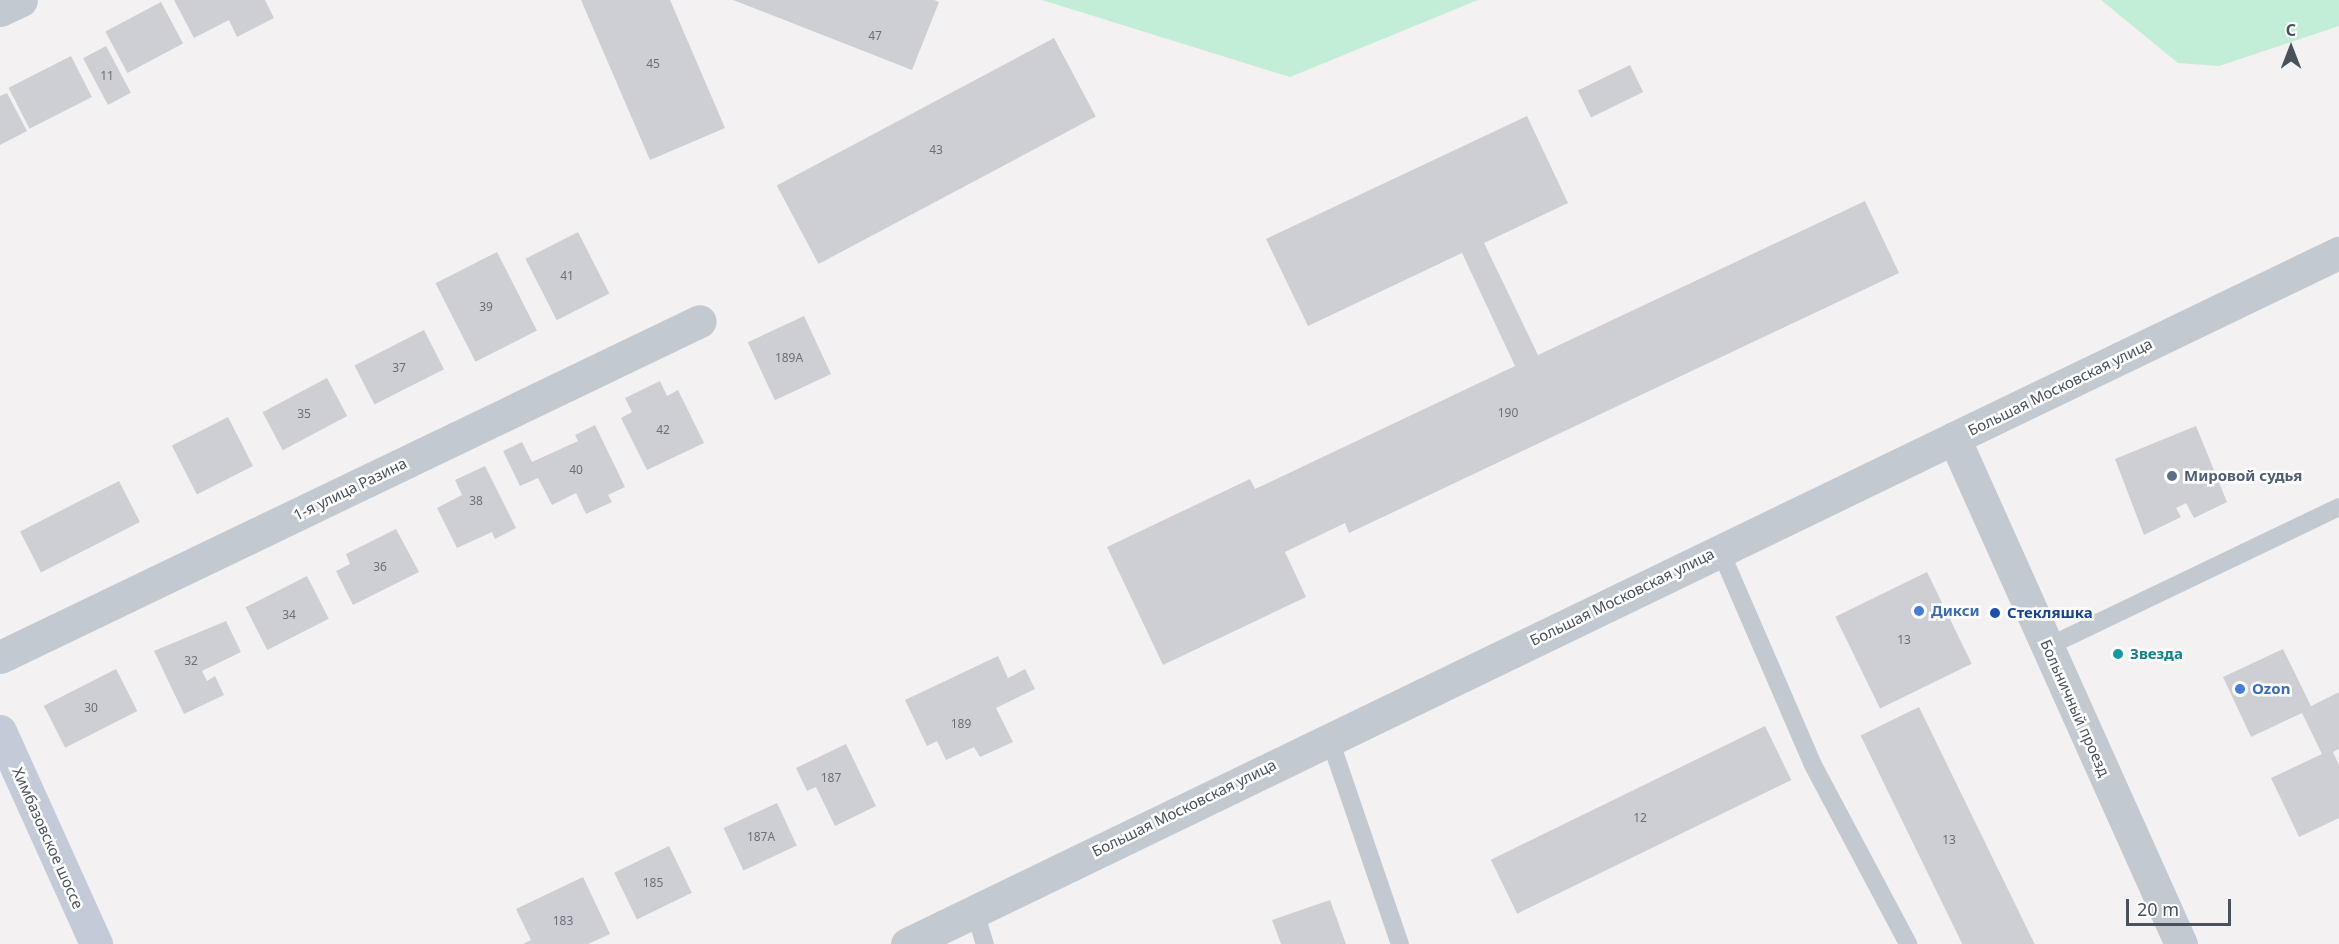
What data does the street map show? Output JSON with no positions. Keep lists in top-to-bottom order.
{
  "streets": {
    "main road": ["Химбазовское шоссе"],
    "street": ["Большая Московская улица", "1-я улица Разина", "Больничный проезд"]
  },
  "crossings": [
    ["Большая Московская улица", "Больничный проезд"]
  ],
  "places": [
    "Мировой судья",
    "Дикси",
    "Стекляшка",
    "Звезда",
    "Ozon"
  ],
  "house_numbers": [
    "47",
    "45",
    "11",
    "43",
    "41",
    "39",
    "189А",
    "37",
    "190",
    "35",
    "42",
    "40",
    "38",
    "36",
    "34",
    "13",
    "32",
    "30",
    "189",
    "187",
    "12",
    "187А",
    "13",
    "185",
    "183"
  ],
  "scale_bar": "20 m",
  "north": "top"
}
